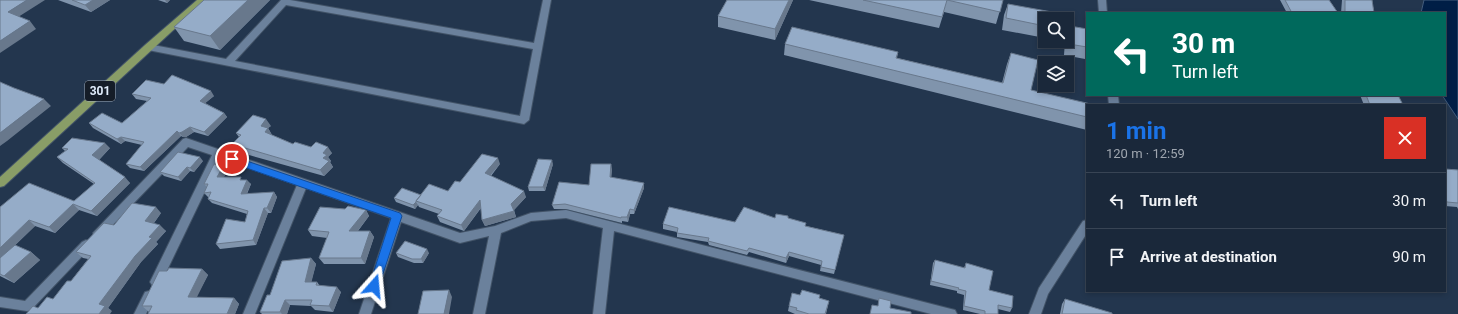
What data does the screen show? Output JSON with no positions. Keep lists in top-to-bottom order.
{
  "streets": {
    "main road": ["301"]
  },
  "page": {
    "turn": ["30 m", "Turn left"],
    "heading": ["1 min", "120 m · 12:59"],
    "list": [
      {
        "name": "Turn left",
        "value": "30 m"
      },
      {
        "name": "Arrive at destination",
        "value": "90 m"
      }
    ]
  }
}
